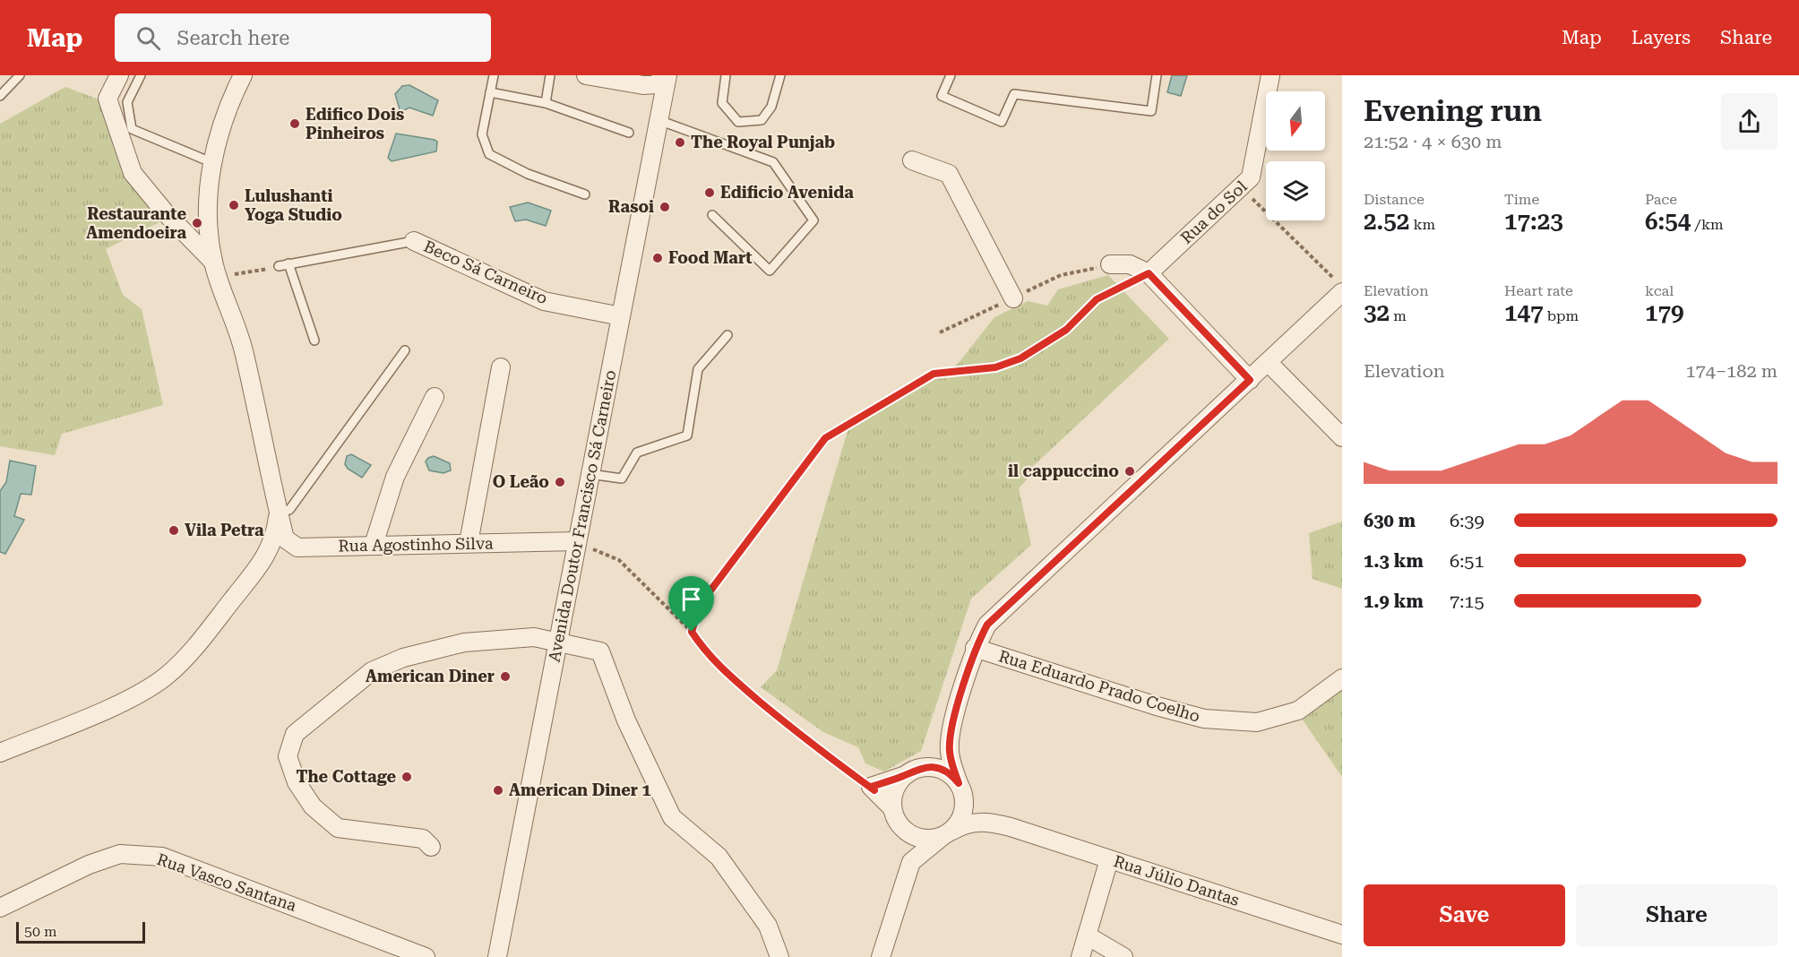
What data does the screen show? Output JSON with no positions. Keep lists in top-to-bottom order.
{
  "streets": {
    "street": [
      "Rua do Sol",
      "Beco Sá Carneiro",
      "Avenida Doutor Francisco Sá Carneiro",
      "Rua Agostinho Silva",
      "Rua Eduardo Prado Coelho",
      "Rua Júlio Dantas",
      "Rua Vasco Santana"
    ]
  },
  "crossings": [
    ["Beco Sá Carneiro", "Avenida Doutor Francisco Sá Carneiro"],
    ["Avenida Doutor Francisco Sá Carneiro", "Rua Agostinho Silva"]
  ],
  "places": [
    "Edifico Dois Pinheiros",
    "The Royal Punjab",
    "Edificio Avenida",
    "Lulushanti Yoga Studio",
    "Rasoi",
    "Restaurante Amendoeira",
    "Food Mart",
    "il cappuccino",
    "O Leão",
    "Vila Petra",
    "American Diner",
    "The Cottage",
    "American Diner 1"
  ],
  "scale_bar": "50 m",
  "north": "bottom",
  "page": {
    "header": "Map",
    "search": "Search here",
    "nav": ["Map", "Layers", "Share"],
    "heading": ["Evening run", "21:52 · 4 × 630 m"],
    "stats": [
      ["Distance", "2.52 km"],
      ["Time", "17:23"],
      ["Pace", "6:54 /km"],
      ["Elevation", "32 m"],
      ["Heart rate", "147 bpm"],
      ["kcal", "179"]
    ],
    "chart": ["Elevation", "174–182 m"],
    "list": [
      {
        "name": "630 m",
        "note": "6:39"
      },
      {
        "name": "1.3 km",
        "note": "6:51"
      },
      {
        "name": "1.9 km",
        "note": "7:15"
      }
    ],
    "buttons": ["Save", "Share"],
    "scale": "50 m"
  }
}
